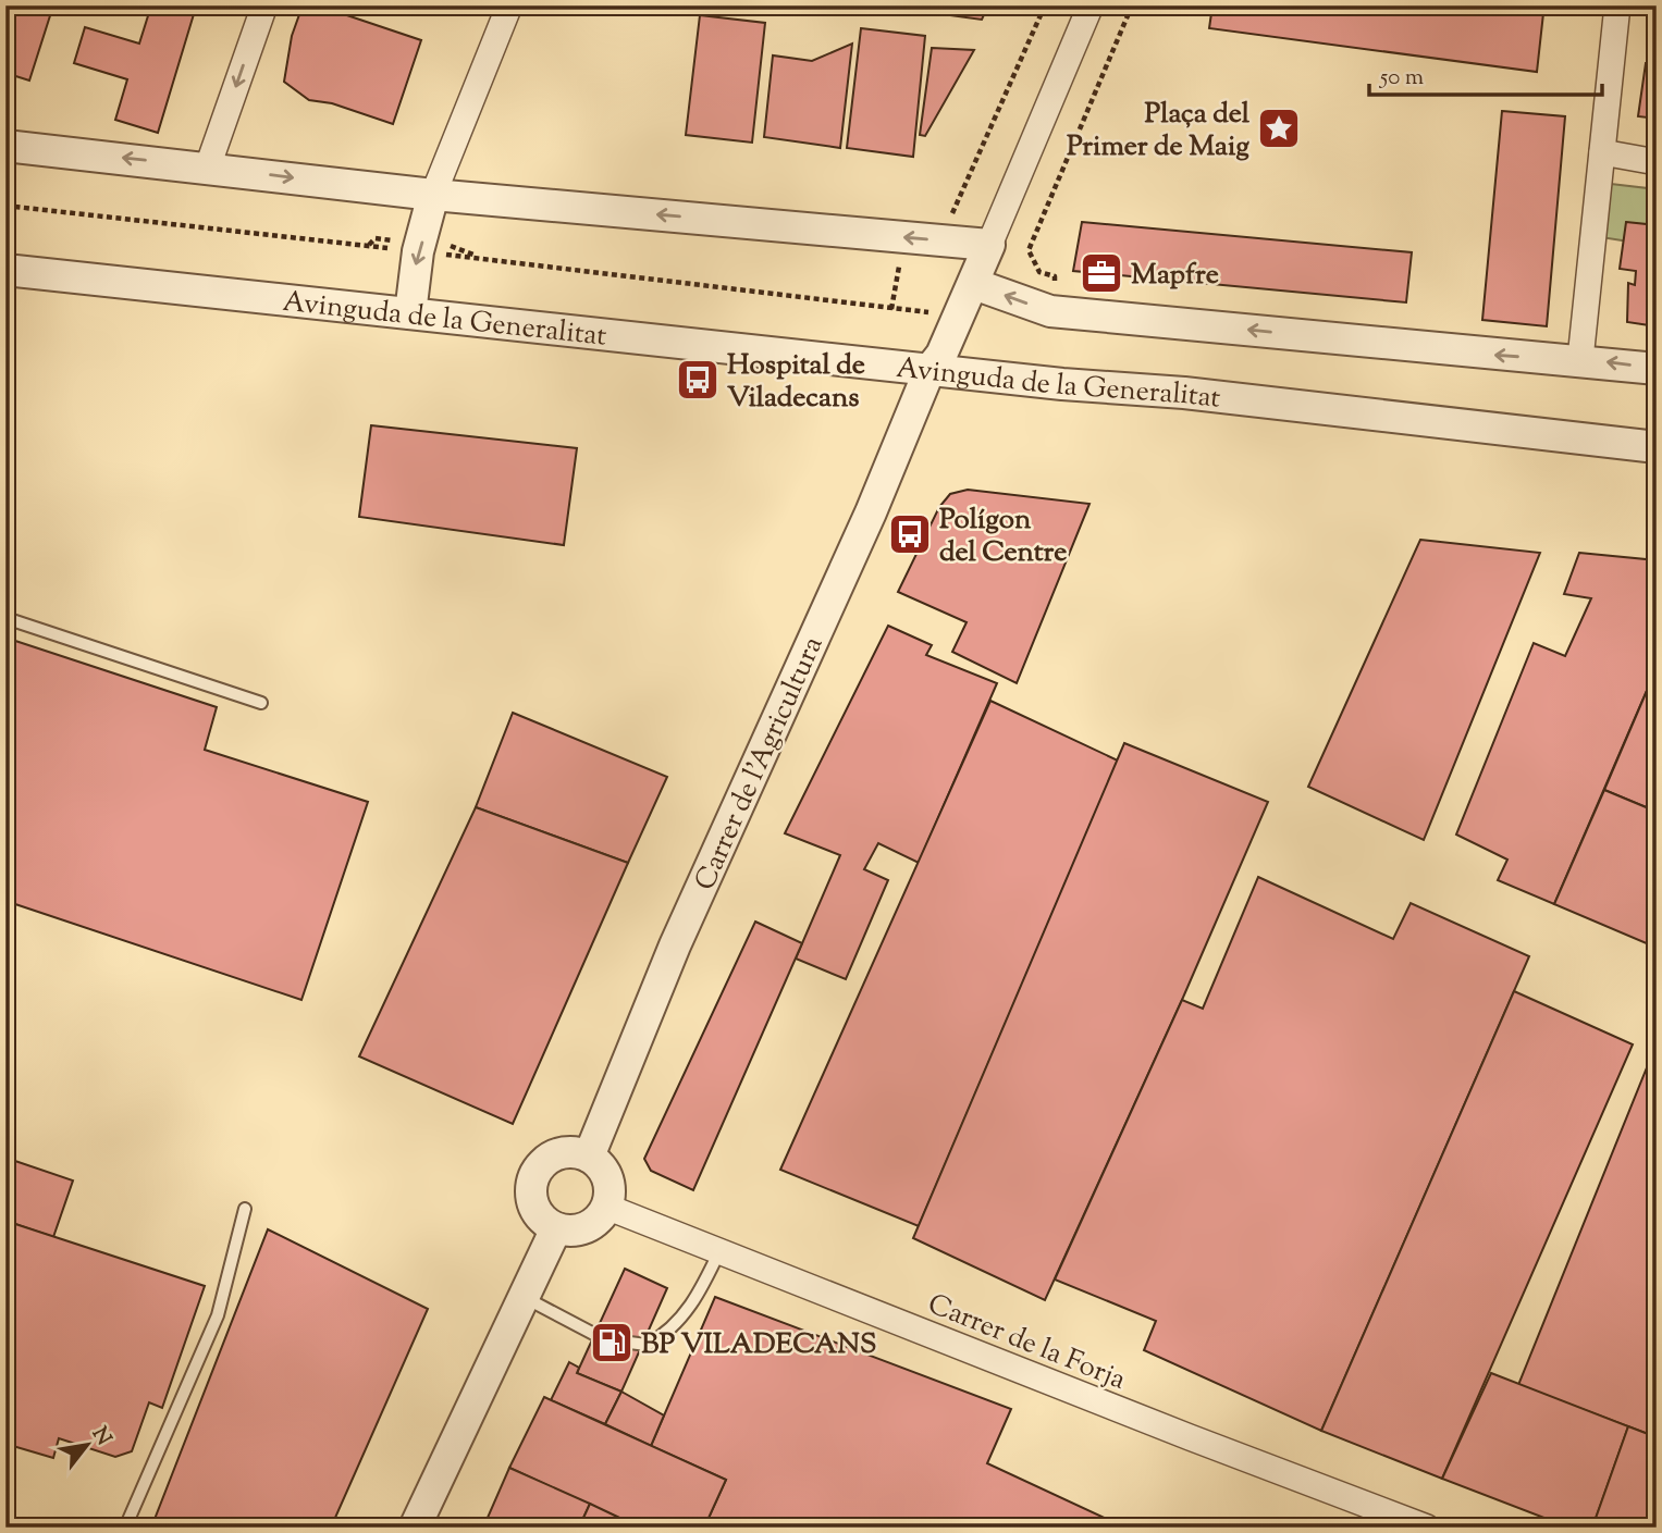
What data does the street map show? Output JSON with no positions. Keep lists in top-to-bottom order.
{
  "streets": {
    "street": ["Avinguda de la Generalitat", "Carrer de l'Agricultura", "Carrer de la Forja"]
  },
  "crossings": [
    ["Avinguda de la Generalitat", "Carrer de l'Agricultura"],
    ["Carrer de l'Agricultura", "Carrer de la Forja"]
  ],
  "places": {
    "place": ["Plaça del Primer de Maig"],
    "office": ["Mapfre"],
    "bus stop": ["Hospital de Viladecans", "Polígon del Centre"],
    "fuel station": ["BP VILADECANS"]
  },
  "scale_bar": "50 m",
  "north": "top right"
}
